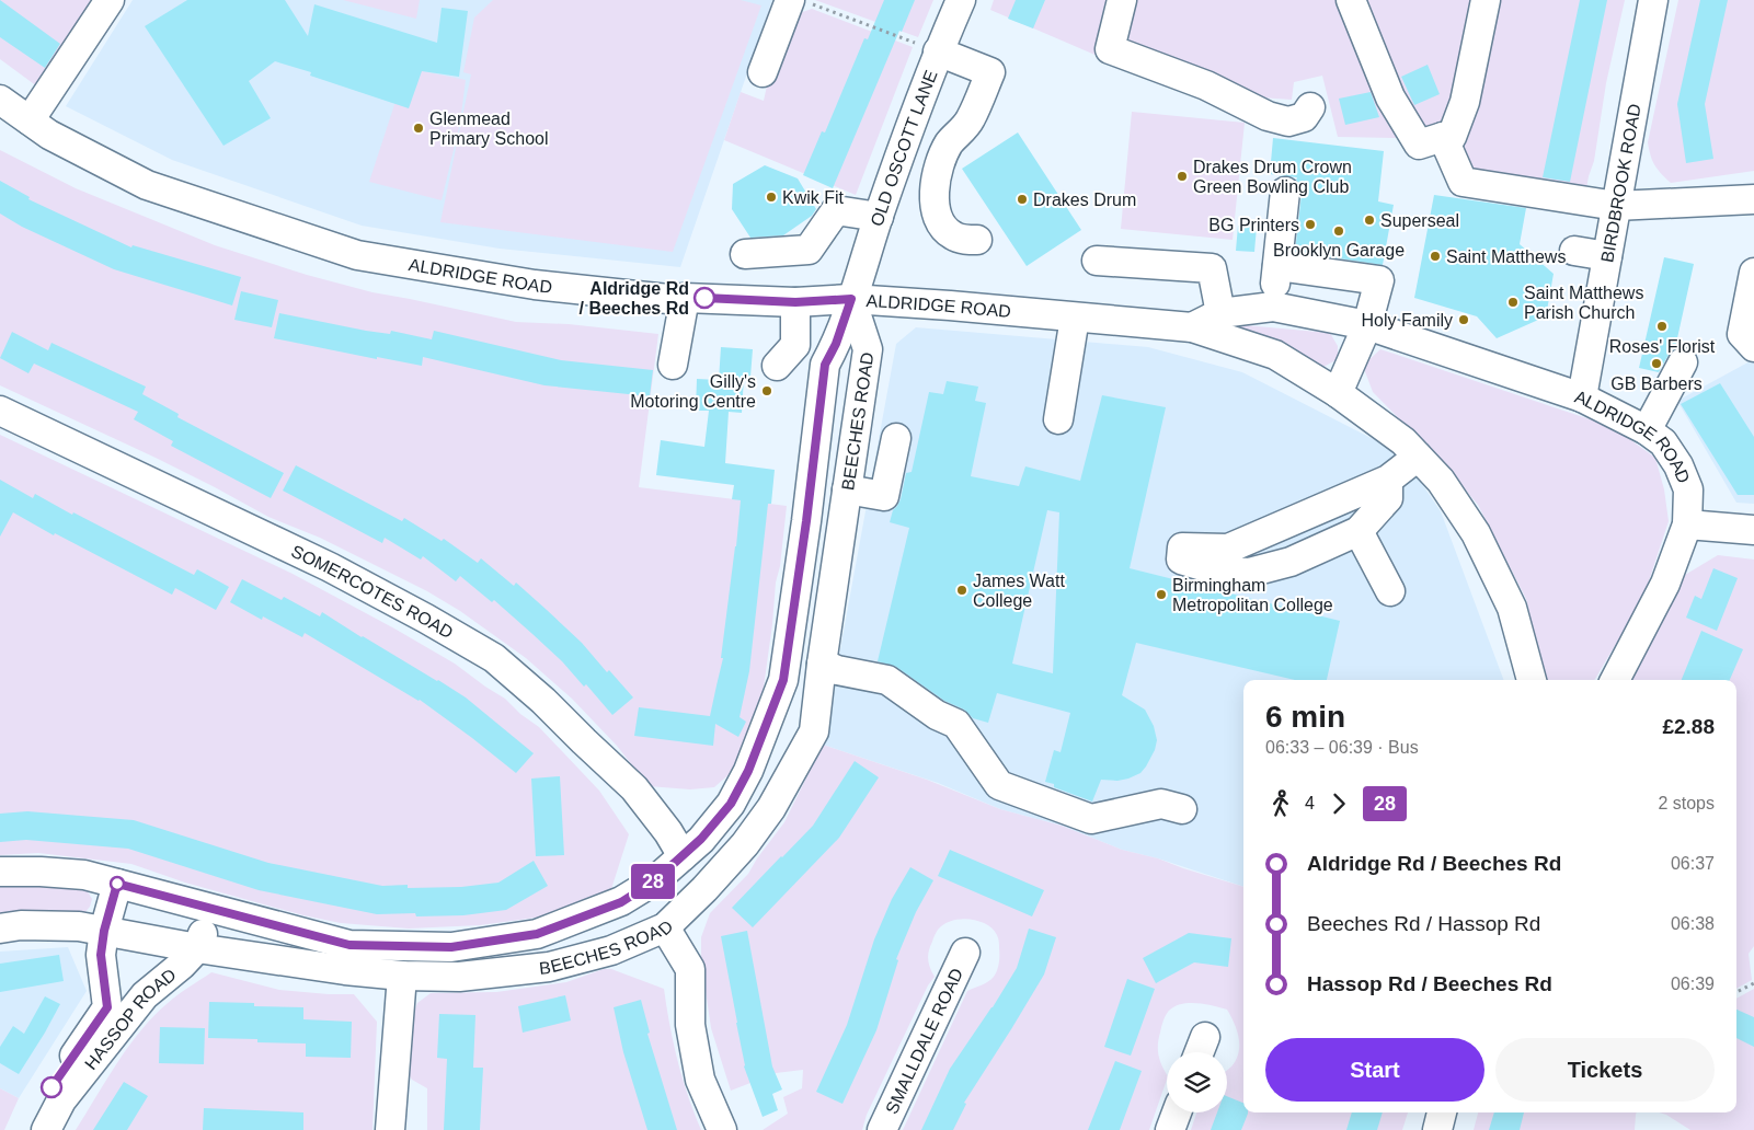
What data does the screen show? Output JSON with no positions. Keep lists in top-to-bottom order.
{
  "streets": {
    "street": [
      "OLD OSCOTT LANE",
      "BIRDBROOK ROAD",
      "ALDRIDGE ROAD",
      "BEECHES ROAD",
      "SOMERCOTES ROAD",
      "HASSOP ROAD",
      "SMALLDALE ROAD"
    ]
  },
  "crossings": [
    ["OLD OSCOTT LANE", "ALDRIDGE ROAD"],
    ["OLD OSCOTT LANE", "BEECHES ROAD"],
    ["BIRDBROOK ROAD", "ALDRIDGE ROAD"],
    ["ALDRIDGE ROAD", "BEECHES ROAD"],
    ["BEECHES ROAD", "SOMERCOTES ROAD"],
    ["BEECHES ROAD", "HASSOP ROAD"]
  ],
  "places": [
    "Glenmead Primary School",
    "Drakes Drum Crown Green Bowling Club",
    "Kwik Fit",
    "Drakes Drum",
    "Superseal",
    "BG Printers",
    "Brooklyn Garage",
    "Saint Matthews",
    "Aldridge Rd / Beeches Rd",
    "Saint Matthews Parish Church",
    "Holy Family",
    "Roses' Florist",
    "GB Barbers",
    "Gilly's Motoring Centre",
    "James Watt College",
    "Birmingham Metropolitan College"
  ],
  "lines": ["bus line 28"],
  "page": {
    "on_map": "28",
    "heading": ["6 min", "06:33 – 06:39 · Bus", "£2.88"],
    "legs": ["4", "28", "2 stops"],
    "list": [
      {
        "name": "Aldridge Rd / Beeches Rd",
        "value": "06:37"
      },
      {
        "name": "Beeches Rd / Hassop Rd",
        "value": "06:38"
      },
      {
        "name": "Hassop Rd / Beeches Rd",
        "value": "06:39"
      }
    ],
    "buttons": ["Start", "Tickets"]
  }
}
